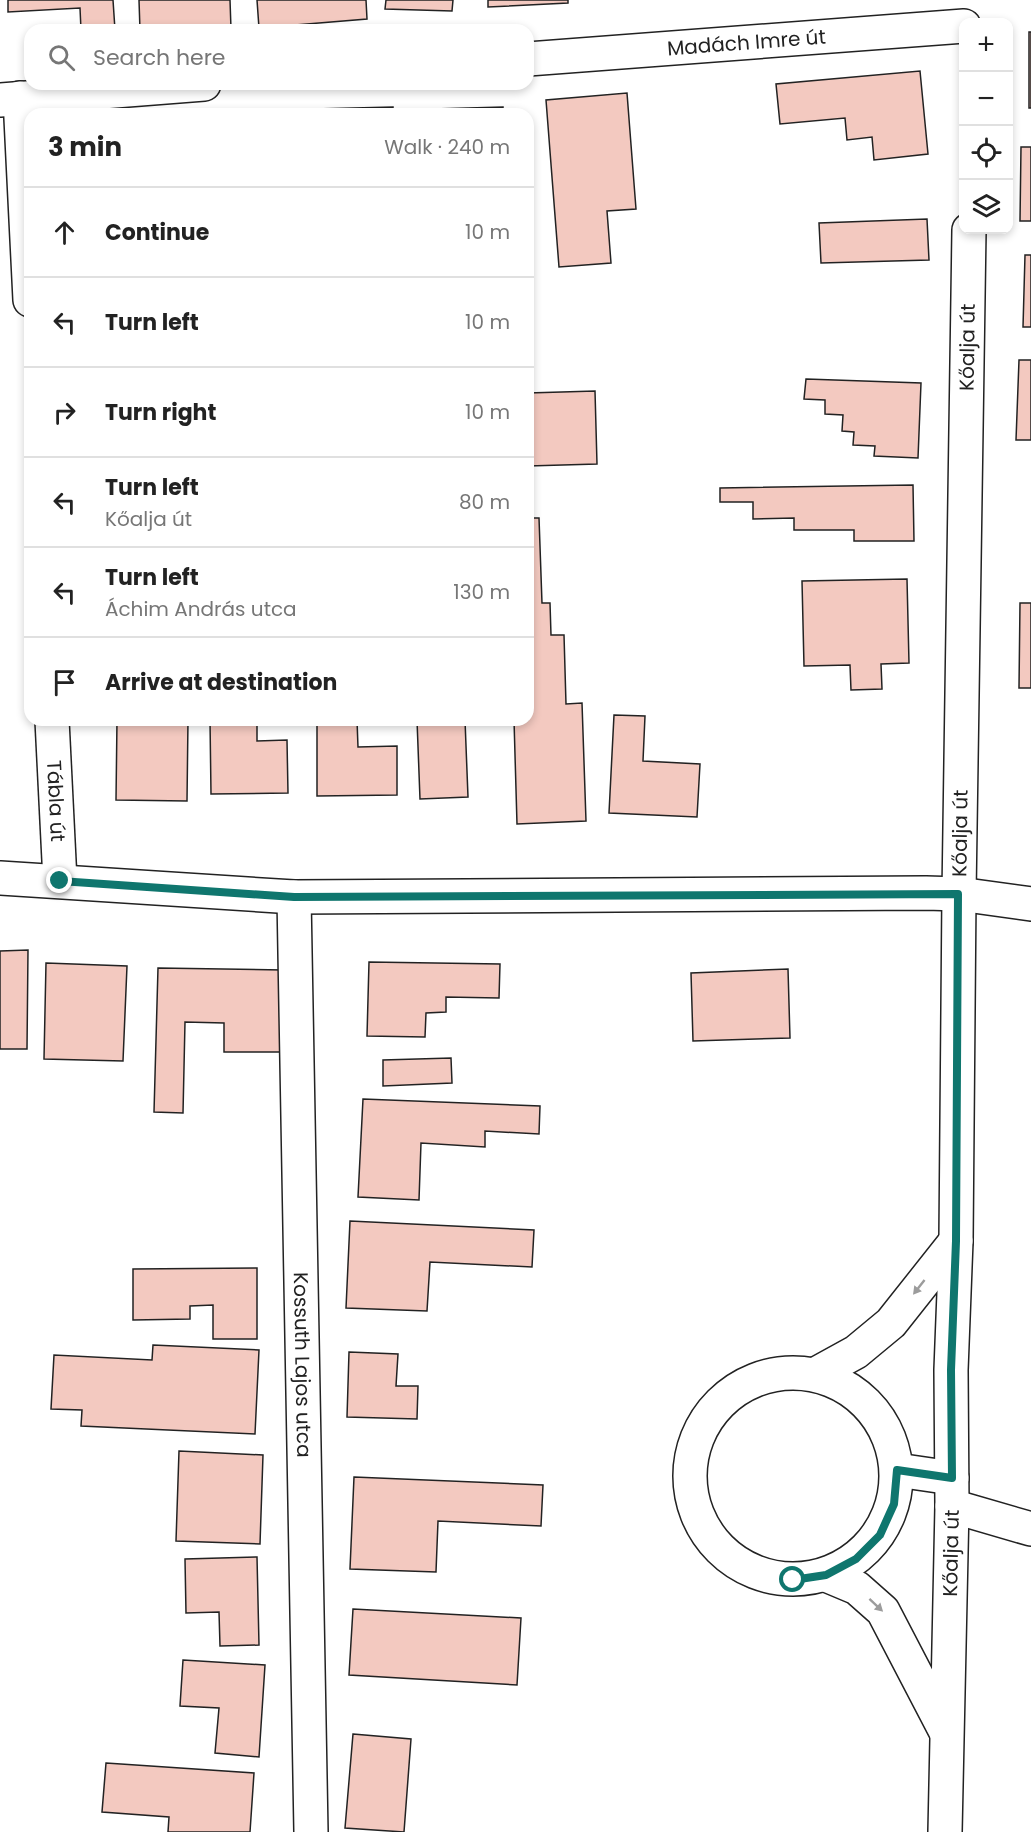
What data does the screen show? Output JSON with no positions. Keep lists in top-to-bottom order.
{
  "streets": {
    "street": [
      "Madách Imre út",
      "Kőalja út",
      "Tábla út",
      "Kossuth Lajos utca"
    ]
  },
  "page": {
    "map_buttons": ["+", "−"],
    "search": "Search here",
    "heading": ["3 min", "Walk · 240 m"],
    "list": [
      ["Continue", "10 m"],
      ["Turn left", "10 m"],
      ["Turn right", "10 m"],
      ["Turn left", "Kőalja út", "80 m"],
      ["Turn left", "Áchim András utca", "130 m"],
      "Arrive at destination"
    ]
  }
}
